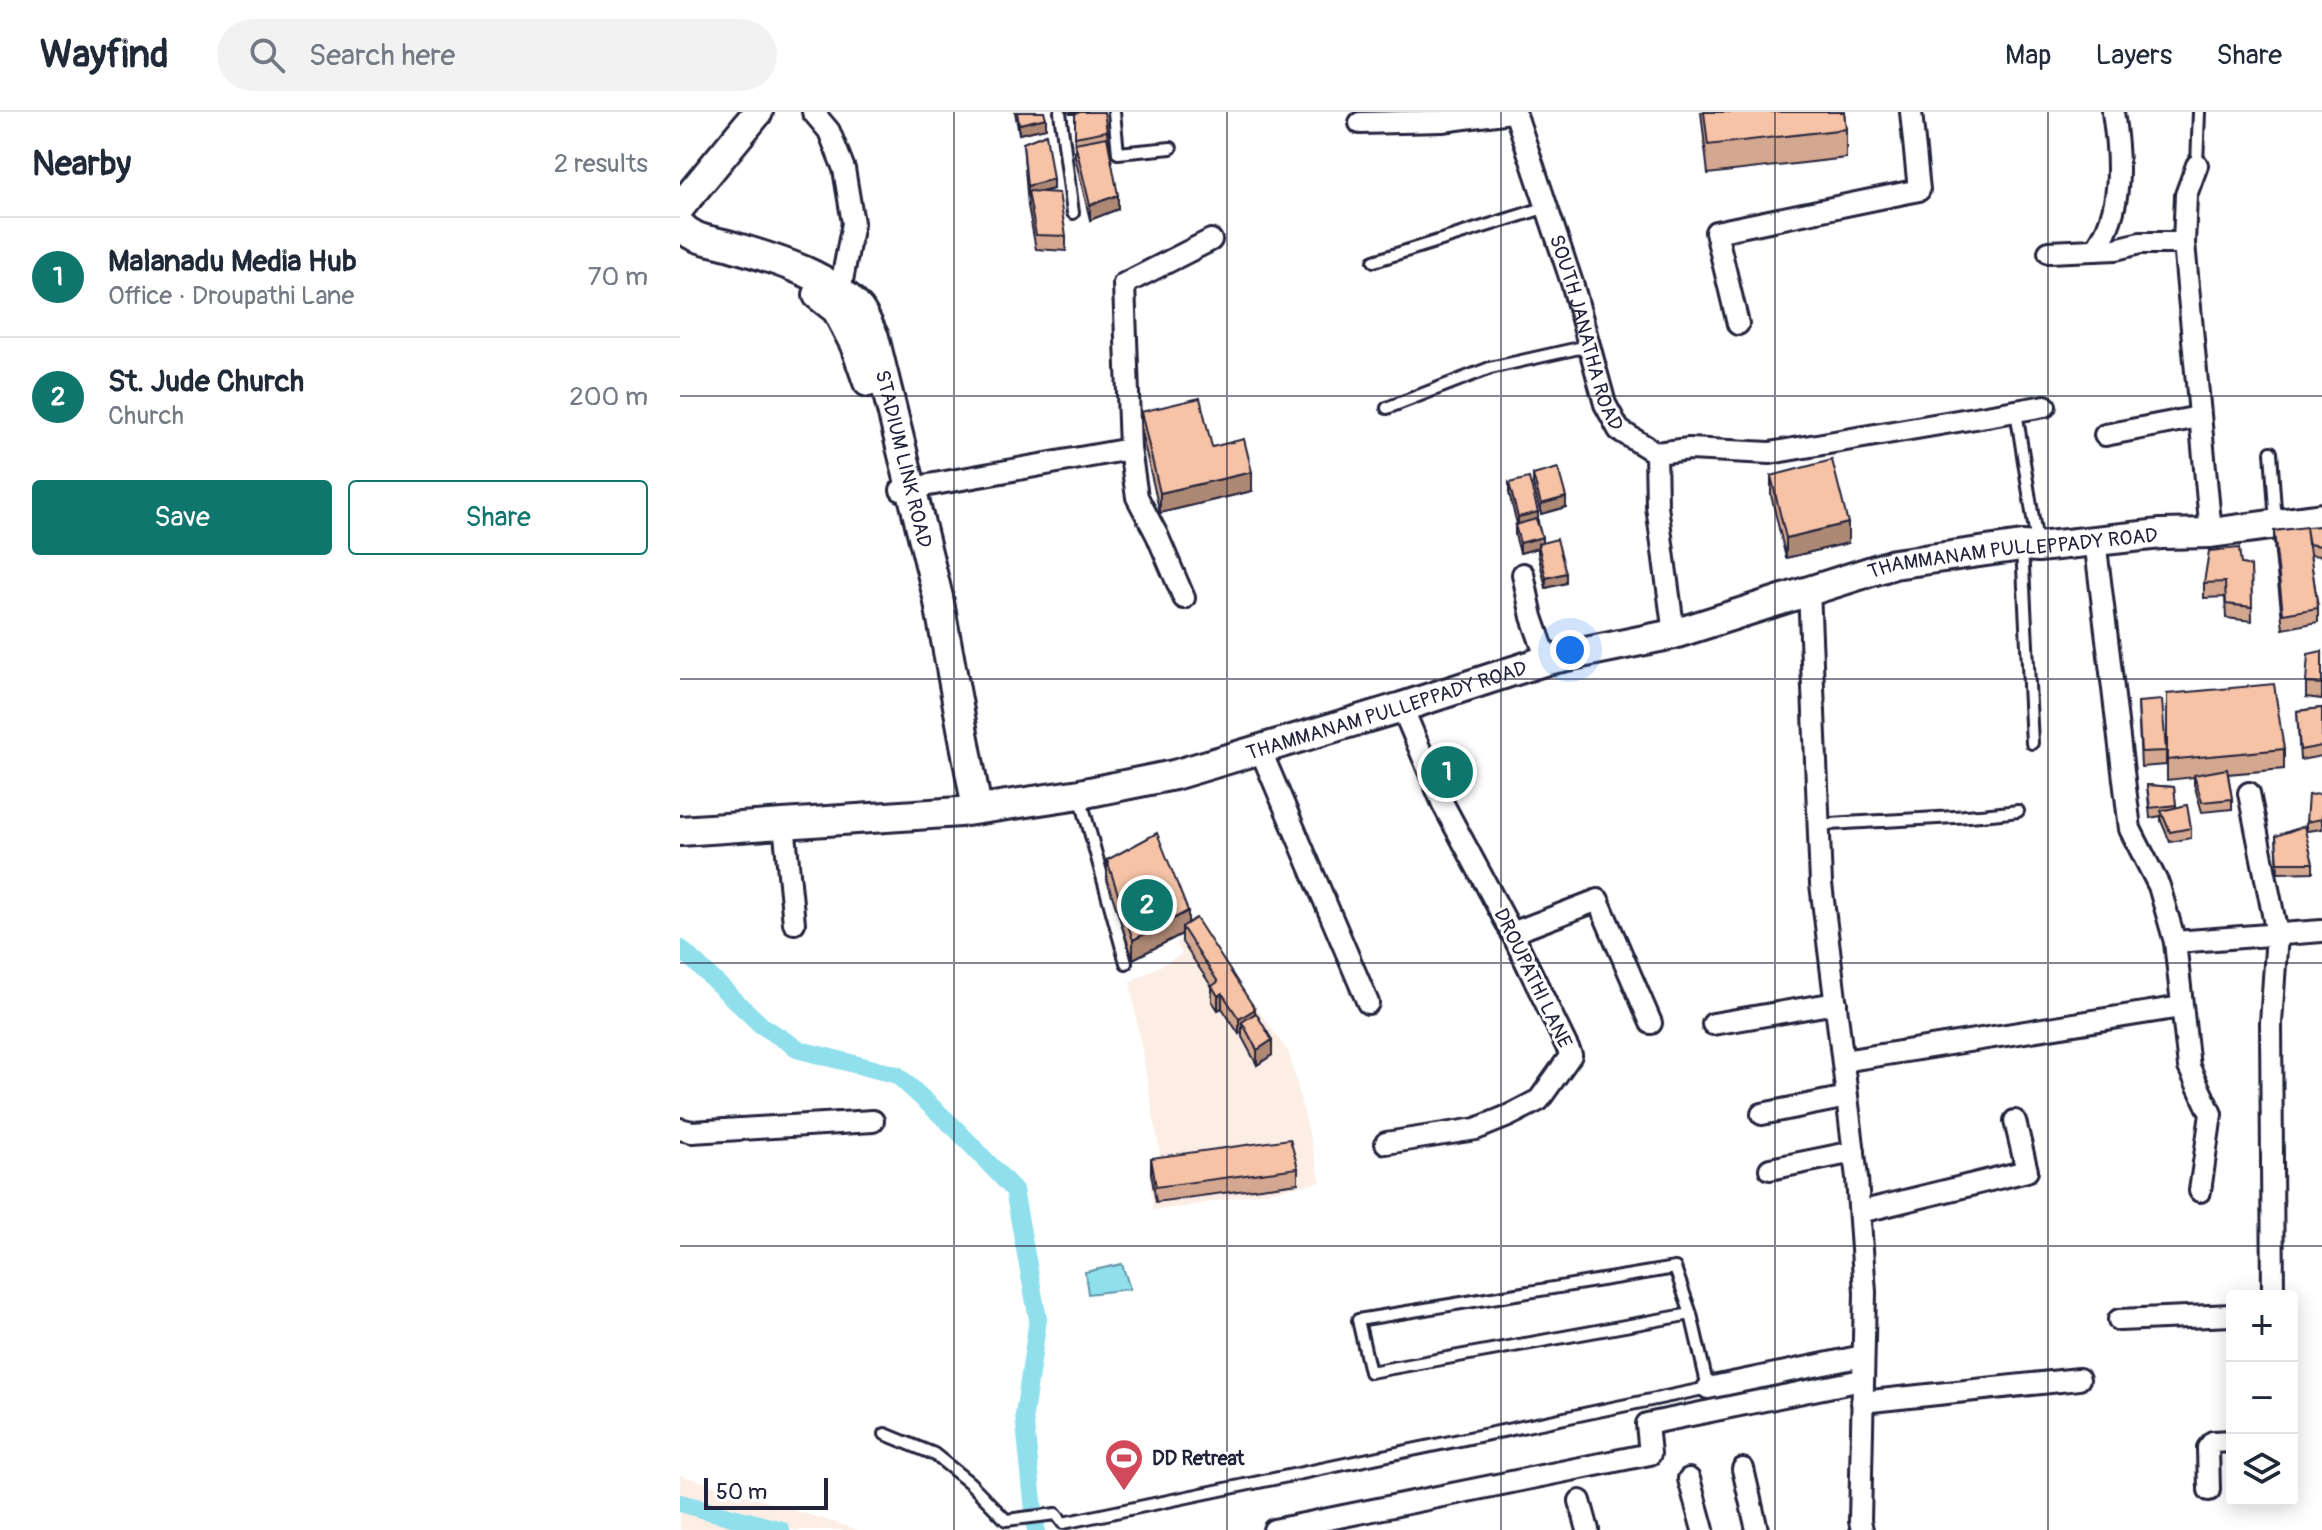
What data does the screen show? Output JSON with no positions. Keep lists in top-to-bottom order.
{
  "streets": {
    "main road": ["STADIUM LINK ROAD", "THAMMANAM PULLEPPADY ROAD"],
    "street": ["SOUTH JANATHA ROAD", "DROUPATHI LANE"]
  },
  "crossings": [
    ["STADIUM LINK ROAD", "THAMMANAM PULLEPPADY ROAD"],
    ["THAMMANAM PULLEPPADY ROAD", "DROUPATHI LANE"]
  ],
  "places": {
    "sports": ["DD Retreat"]
  },
  "scale_bar": "50 m",
  "page": {
    "header": "Wayfind",
    "search": "Search here",
    "nav": ["Map", "Layers", "Share"],
    "heading": ["Nearby", "2 results"],
    "list": [
      {
        "mark": "1",
        "name": "Malanadu Media Hub",
        "note": "Office · Droupathi Lane",
        "value": "70 m"
      },
      {
        "mark": "2",
        "name": "St. Jude Church",
        "note": "Church",
        "value": "200 m"
      }
    ],
    "buttons": ["Save", "Share"],
    "pins": ["1", "2"],
    "map_buttons": ["+", "−"],
    "scale": "50 m"
  }
}
